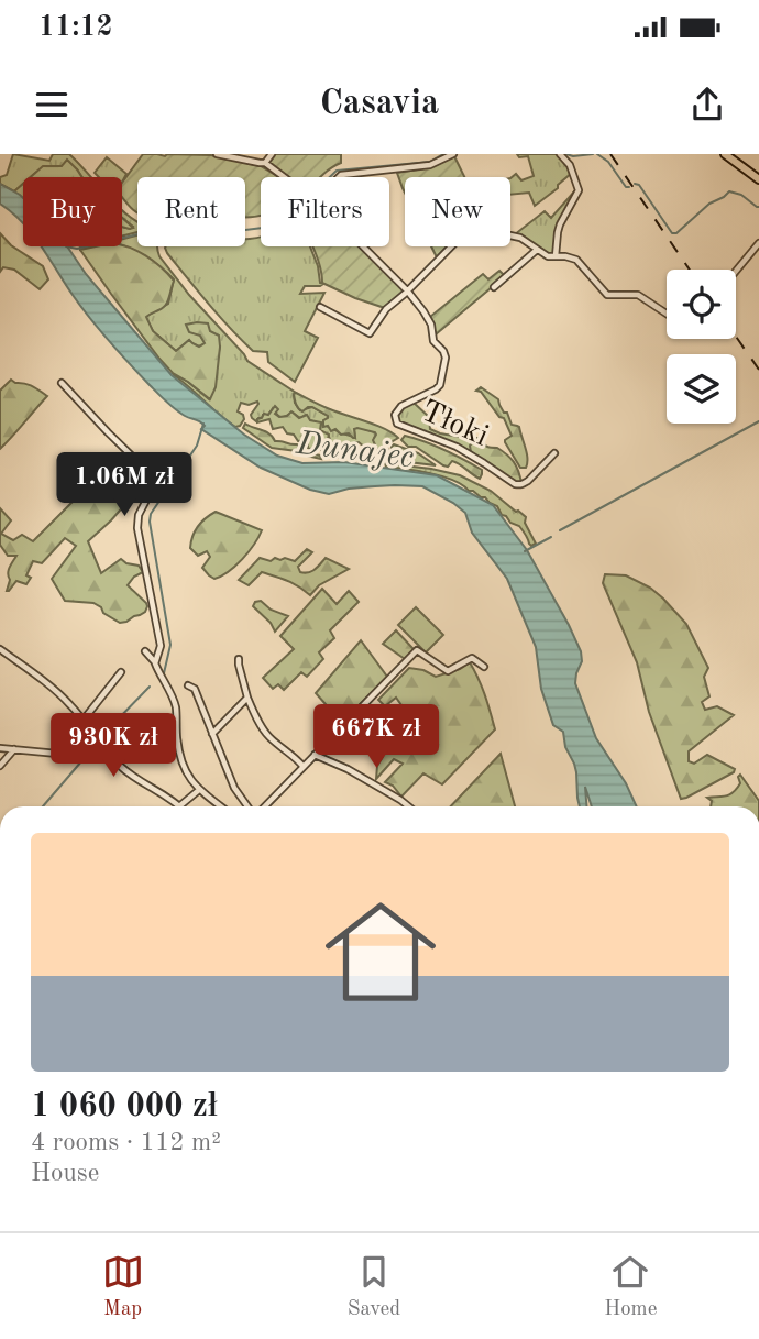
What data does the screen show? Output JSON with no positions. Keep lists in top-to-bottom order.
{
  "streets": {
    "street": ["Tłoki"]
  },
  "water": ["Dunajec"],
  "page": {
    "status": "11:12",
    "header": "Casavia",
    "chip": [
      "Buy",
      "Rent",
      "Filters",
      "New"
    ],
    "price": ["1.06M zł", "667K zł", "930K zł"],
    "list": [
      {
        "name": "1 060 000 zł",
        "note": "4 rooms · 112 m² · House"
      }
    ],
    "tabs": ["Map", "Saved", "Home"]
  }
}
